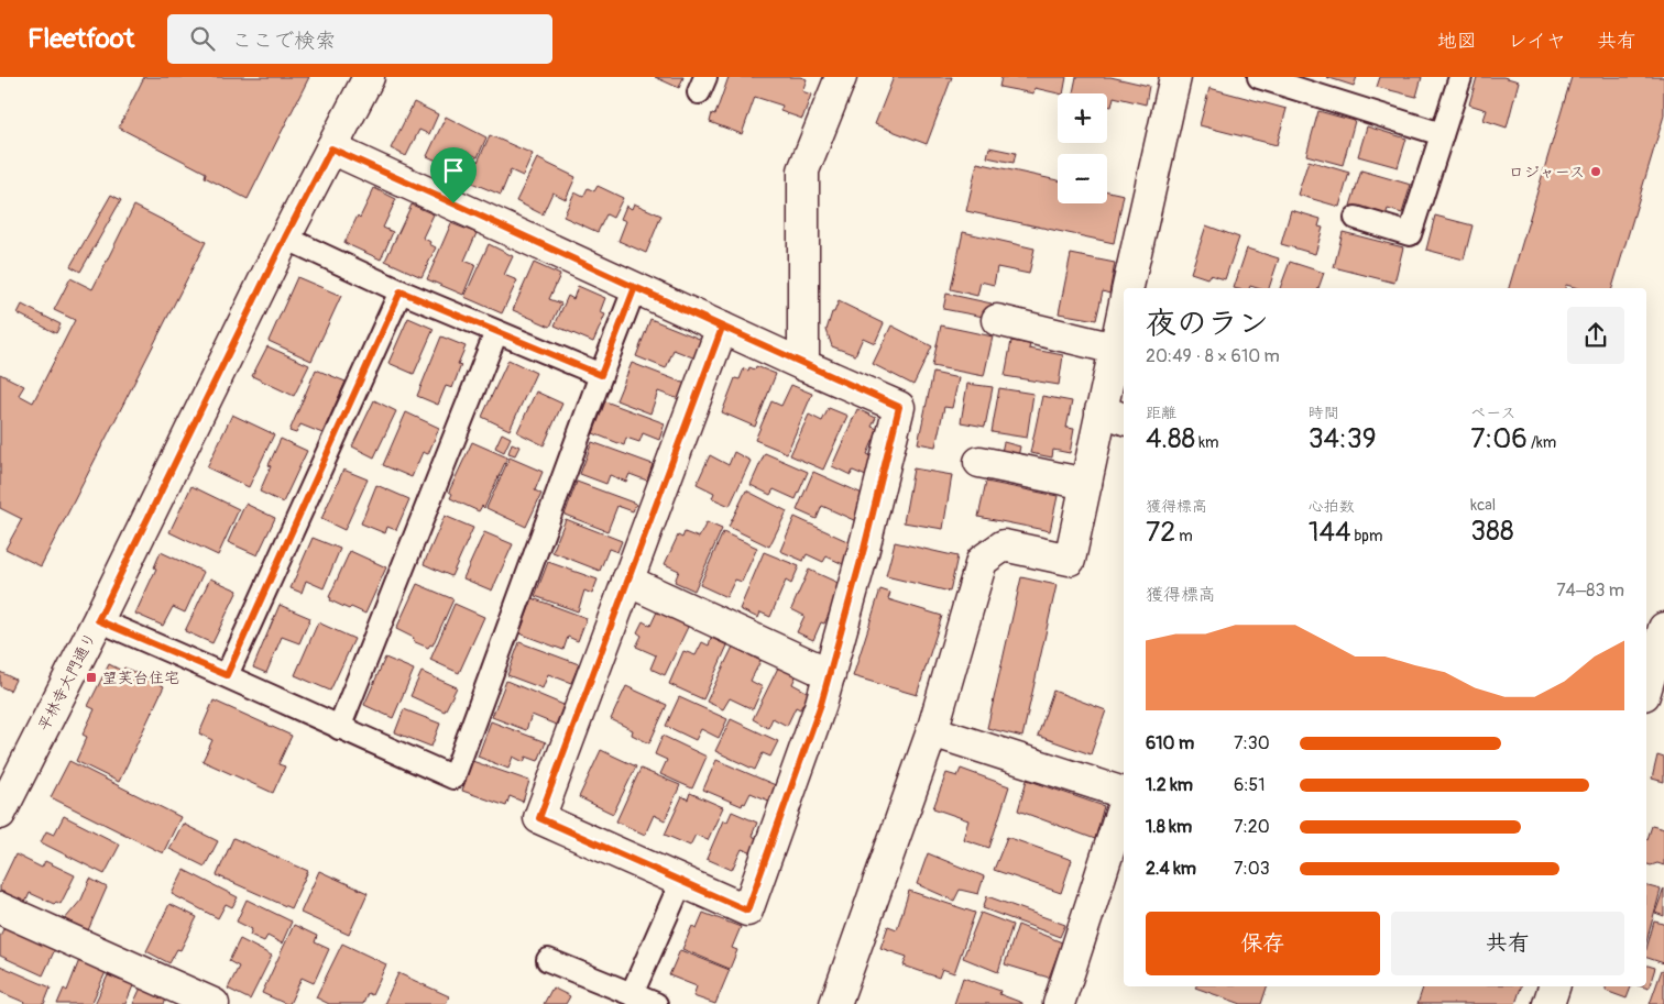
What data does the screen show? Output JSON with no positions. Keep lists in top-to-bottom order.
{
  "streets": {
    "street": ["平林寺大門通り"]
  },
  "places": {
    "other": ["ロジャース"],
    "transit": ["望芙台住宅"]
  },
  "page": {
    "header": "Fleetfoot",
    "search": "ここで検索",
    "nav": ["地図", "レイヤ", "共有"],
    "map_buttons": ["+", "−"],
    "heading": ["夜のラン", "20:49 · 8 × 610 m"],
    "stats": [
      ["距離", "4.88 km"],
      ["時間", "34:39"],
      ["ペース", "7:06 /km"],
      ["獲得標高", "72 m"],
      ["心拍数", "144 bpm"],
      ["kcal", "388"]
    ],
    "chart": ["獲得標高", "74–83 m"],
    "list": [
      {
        "name": "610 m",
        "note": "7:30"
      },
      {
        "name": "1.2 km",
        "note": "6:51"
      },
      {
        "name": "1.8 km",
        "note": "7:20"
      },
      {
        "name": "2.4 km",
        "note": "7:03"
      }
    ],
    "buttons": ["保存", "共有"]
  }
}
